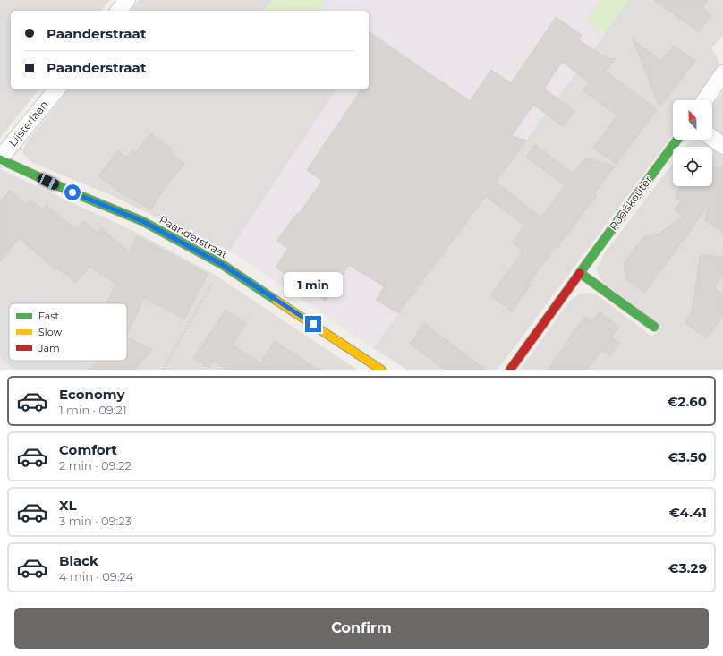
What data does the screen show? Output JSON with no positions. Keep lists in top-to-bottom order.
{
  "streets": {
    "street": ["Lijsterlaan", "Roelskouter", "Paanderstraat"]
  },
  "crossings": [
    ["Lijsterlaan", "Paanderstraat"]
  ],
  "legend": ["Fast", "Slow", "Jam"],
  "north": "top",
  "page": {
    "banner": ["Paanderstraat", "Paanderstraat"],
    "bubble": "1 min",
    "list": [
      {
        "name": "Economy",
        "note": "1 min · 09:21",
        "value": "€2.60"
      },
      {
        "name": "Comfort",
        "note": "2 min · 09:22",
        "value": "€3.50"
      },
      {
        "name": "XL",
        "note": "3 min · 09:23",
        "value": "€4.41"
      },
      {
        "name": "Black",
        "note": "4 min · 09:24",
        "value": "€3.29"
      }
    ],
    "buttons": "Confirm"
  }
}
